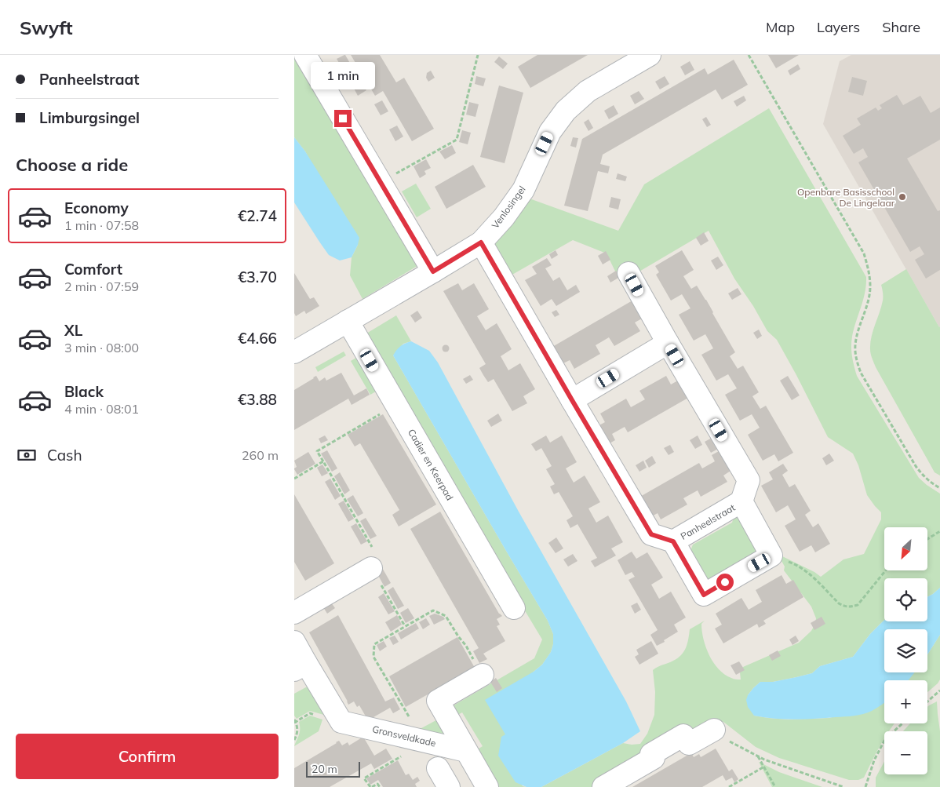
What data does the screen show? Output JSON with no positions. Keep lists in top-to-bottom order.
{
  "streets": {
    "street": [
      "Venlosingel",
      "Cadier en Keerpad",
      "Panheelstraat",
      "Gronsveldkade"
    ]
  },
  "crossings": [
    ["Venlosingel", "Cadier en Keerpad"],
    ["Venlosingel", "Panheelstraat"]
  ],
  "places": ["Openbare Basisschool De Lingelaar"],
  "scale_bar": "20 m",
  "north": "bottom left",
  "page": {
    "header": "Swyft",
    "nav": ["Map", "Layers", "Share"],
    "banner": ["Panheelstraat", "Limburgsingel"],
    "bubble": "1 min",
    "heading": "Choose a ride",
    "list": [
      {
        "name": "Economy",
        "note": "1 min · 07:58",
        "value": "€2.74"
      },
      {
        "name": "Comfort",
        "note": "2 min · 07:59",
        "value": "€3.70"
      },
      {
        "name": "XL",
        "note": "3 min · 08:00",
        "value": "€4.66"
      },
      {
        "name": "Black",
        "note": "4 min · 08:01",
        "value": "€3.88"
      }
    ],
    "pay": ["Cash", "260 m"],
    "map_buttons": ["+", "−"],
    "buttons": "Confirm",
    "scale": "20 m"
  }
}
